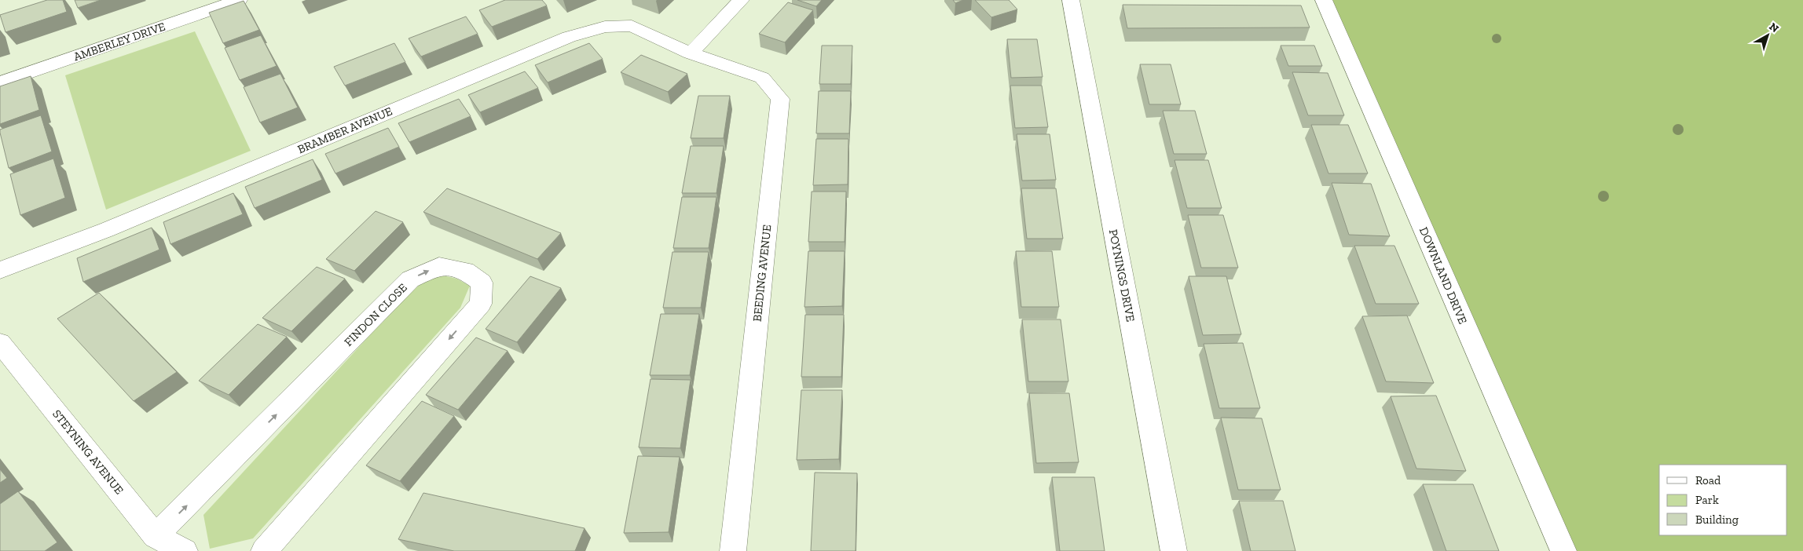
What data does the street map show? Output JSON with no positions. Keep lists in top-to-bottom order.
{
  "streets": {
    "street": [
      "AMBERLEY DRIVE",
      "BRAMBER AVENUE",
      "BEEDING AVENUE",
      "POYNINGS DRIVE",
      "DOWNLAND DRIVE",
      "FINDON CLOSE",
      "STEYNING AVENUE"
    ]
  },
  "crossings": [
    ["BRAMBER AVENUE", "BEEDING AVENUE"],
    ["FINDON CLOSE", "STEYNING AVENUE"]
  ],
  "legend": ["Road", "Park", "Building"],
  "north": "top right"
}
